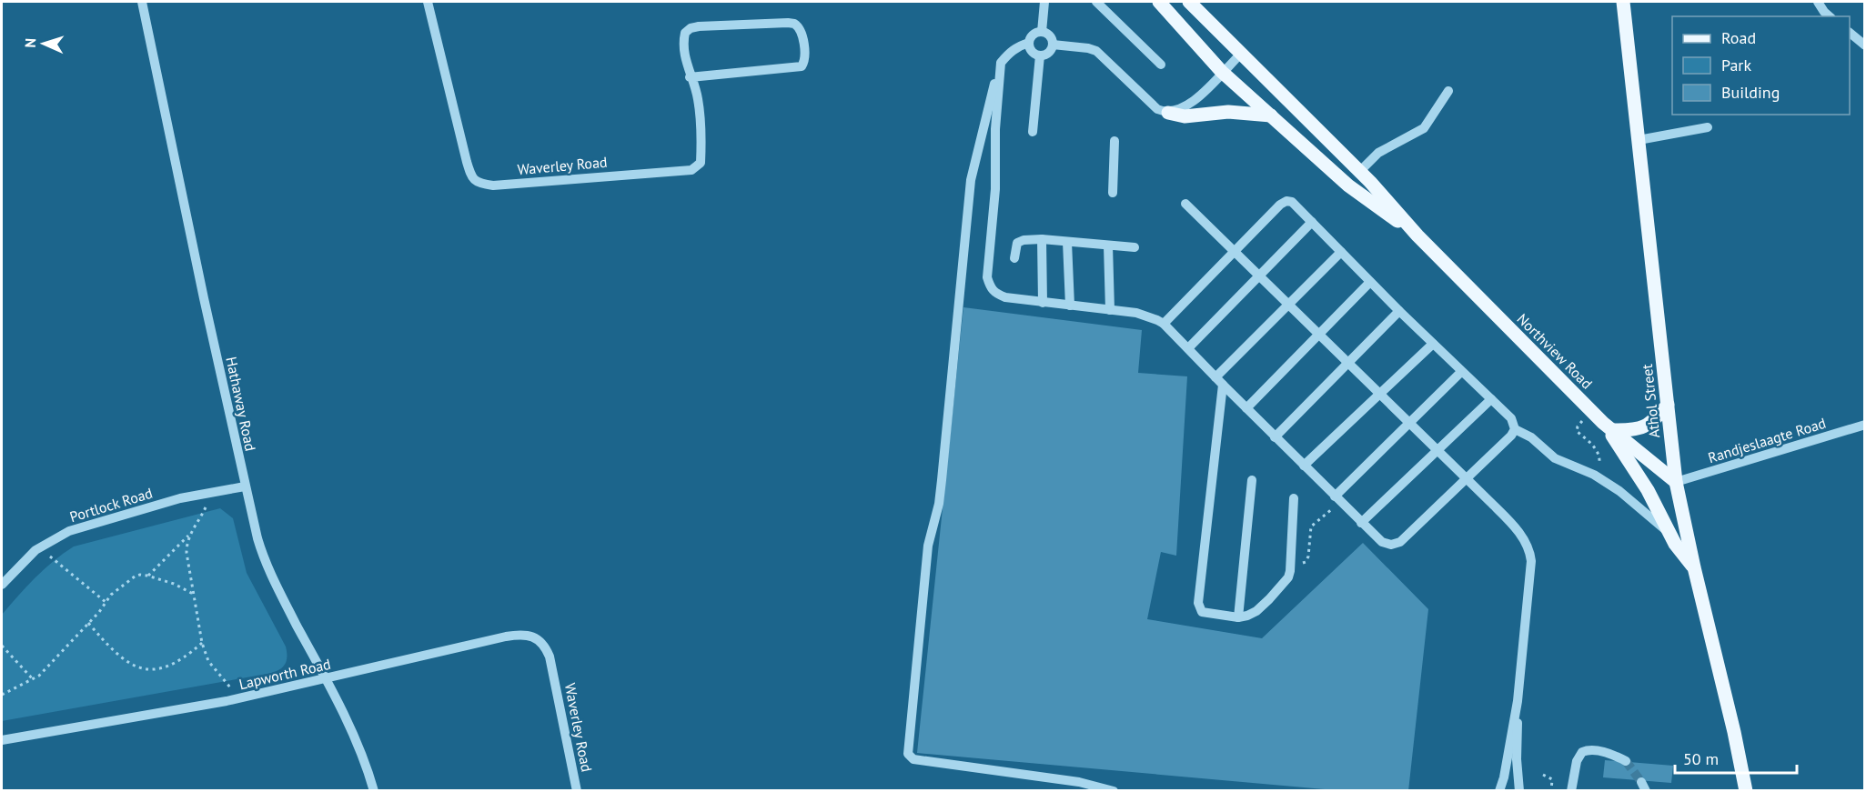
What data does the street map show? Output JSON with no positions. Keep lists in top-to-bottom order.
{
  "streets": {
    "main road": ["Northview Road", "Athol Street"],
    "street": [
      "Waverley Road",
      "Hathaway Road",
      "Randjeslaagte Road",
      "Portlock Road",
      "Lapworth Road"
    ]
  },
  "crossings": [
    ["Waverley Road", "Lapworth Road"],
    ["Northview Road", "Athol Street"],
    ["Northview Road", "Randjeslaagte Road"],
    ["Athol Street", "Randjeslaagte Road"],
    ["Hathaway Road", "Portlock Road"],
    ["Hathaway Road", "Lapworth Road"]
  ],
  "legend": ["Road", "Park", "Building"],
  "scale_bar": "50 m",
  "north": "left"
}
